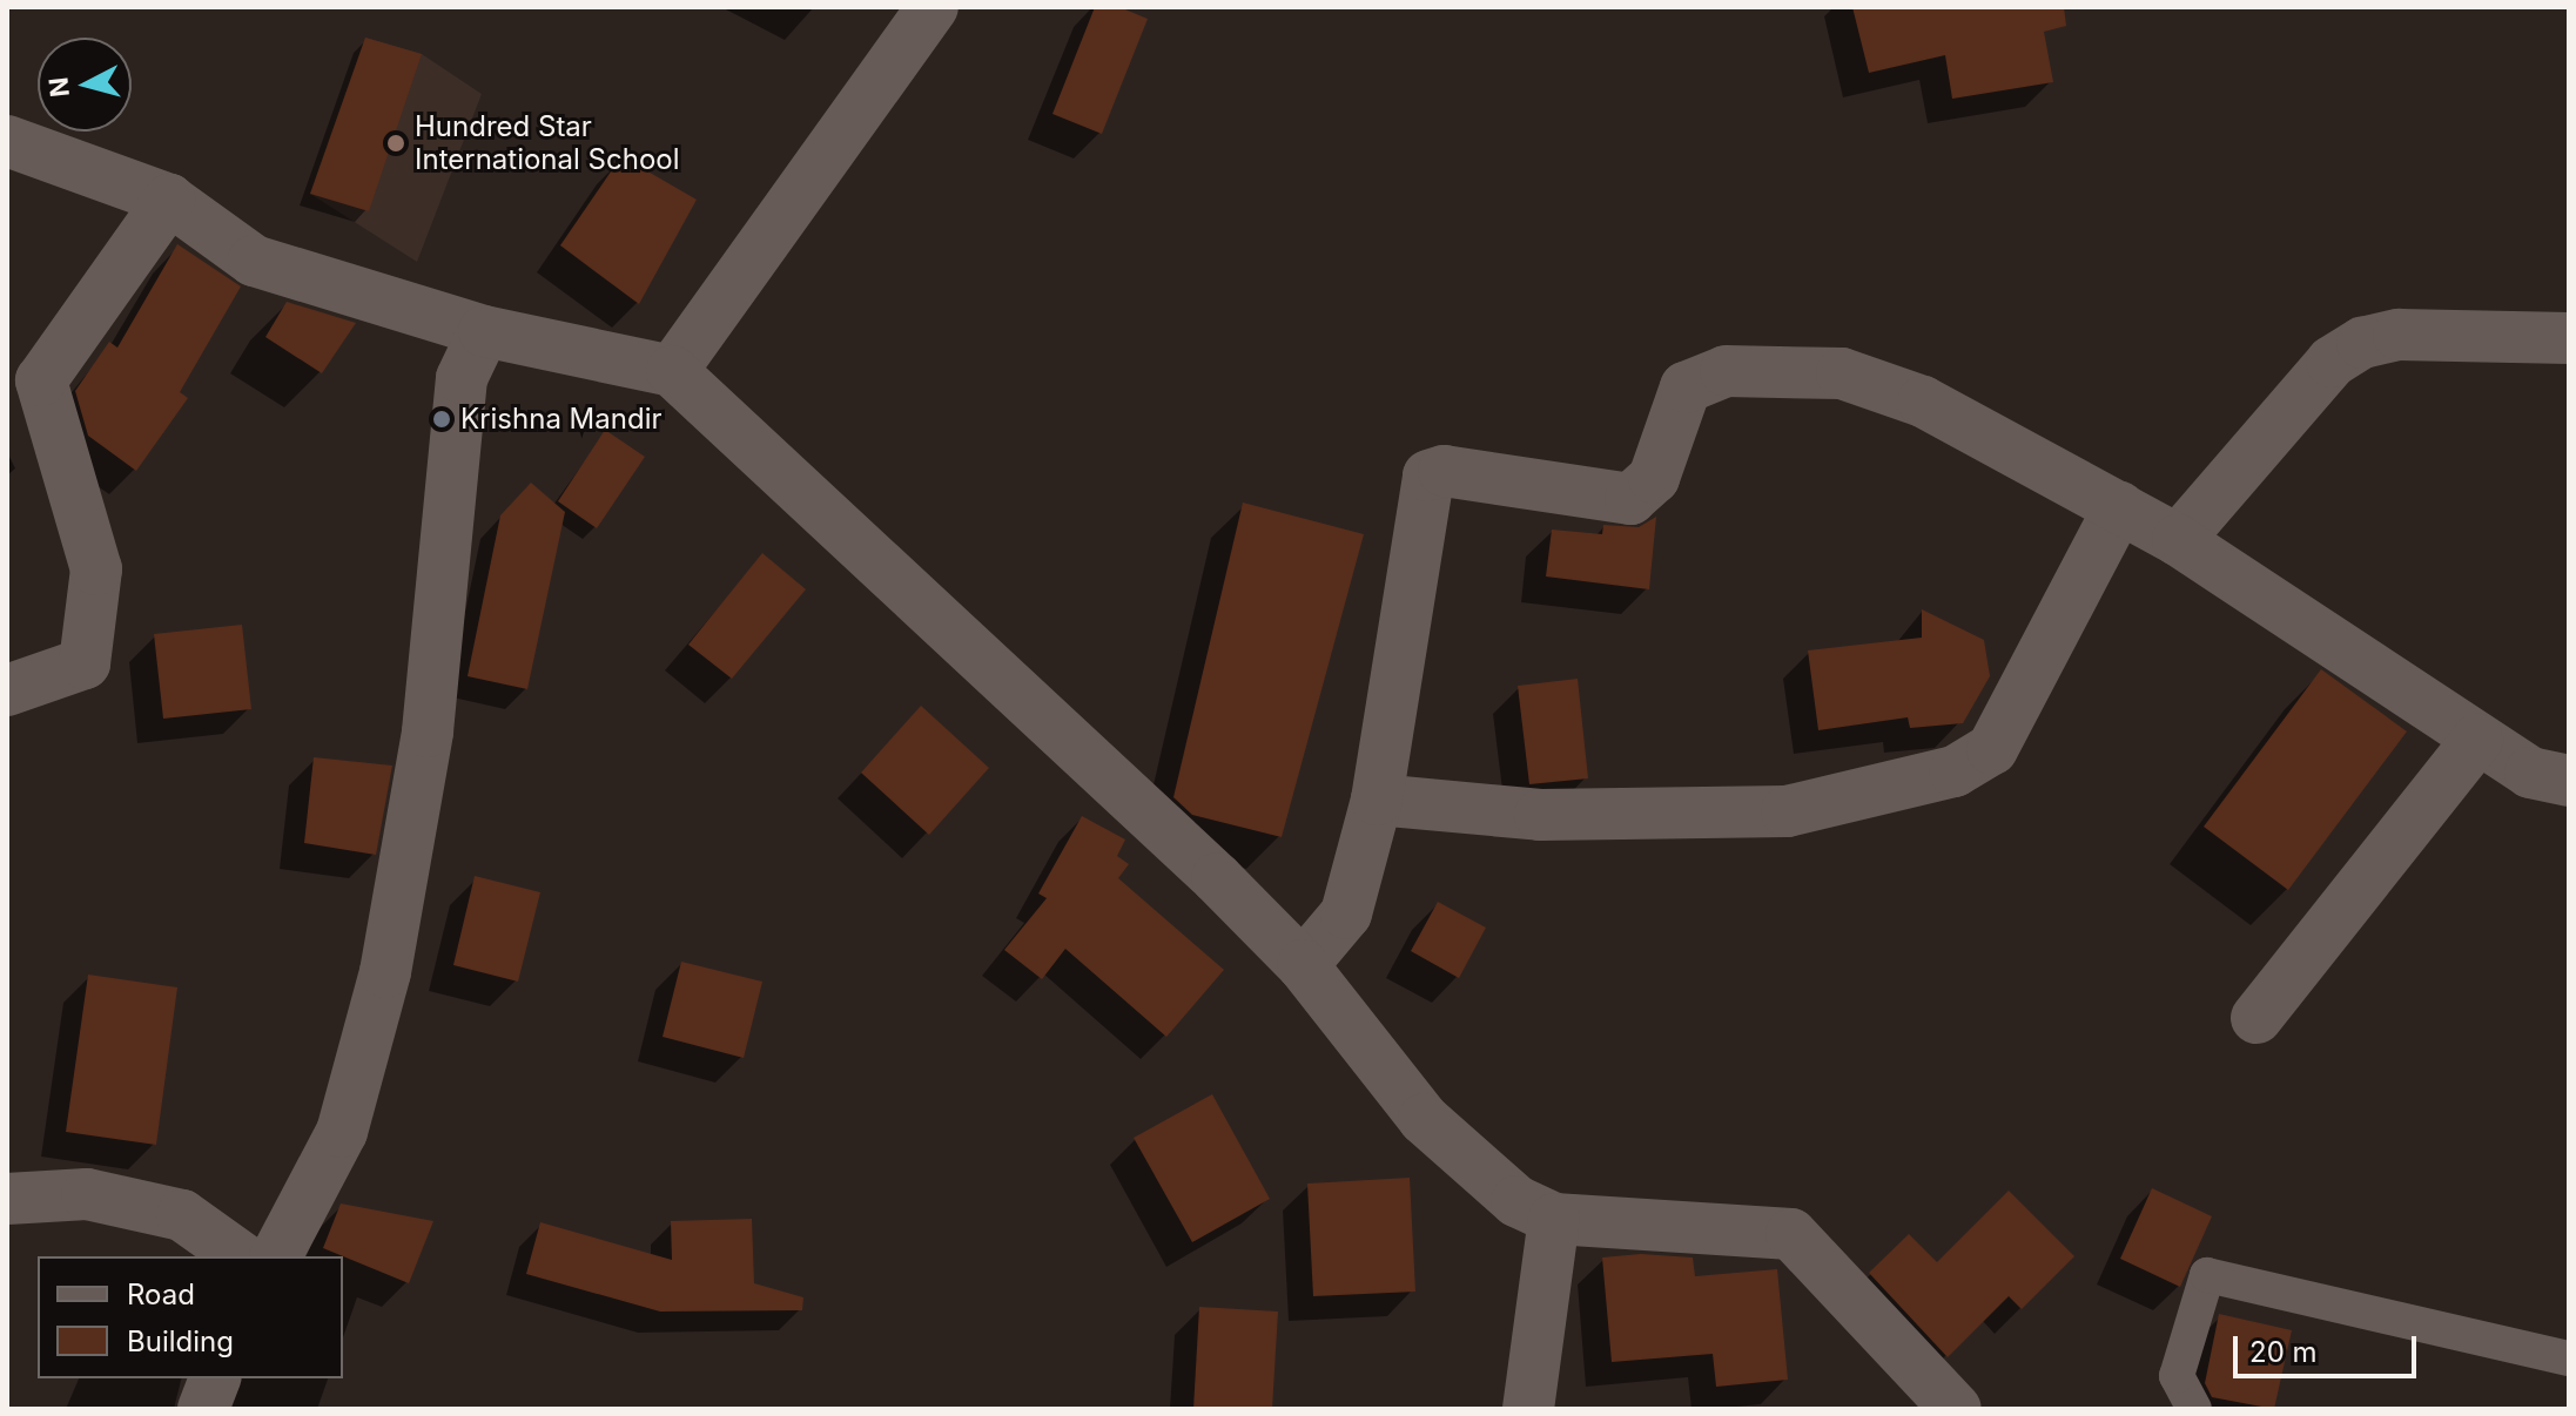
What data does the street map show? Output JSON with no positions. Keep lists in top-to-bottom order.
{
  "places": ["Hundred Star International School", "Krishna Mandir"],
  "legend": ["Road", "Building"],
  "scale_bar": "20 m",
  "north": "left"
}
